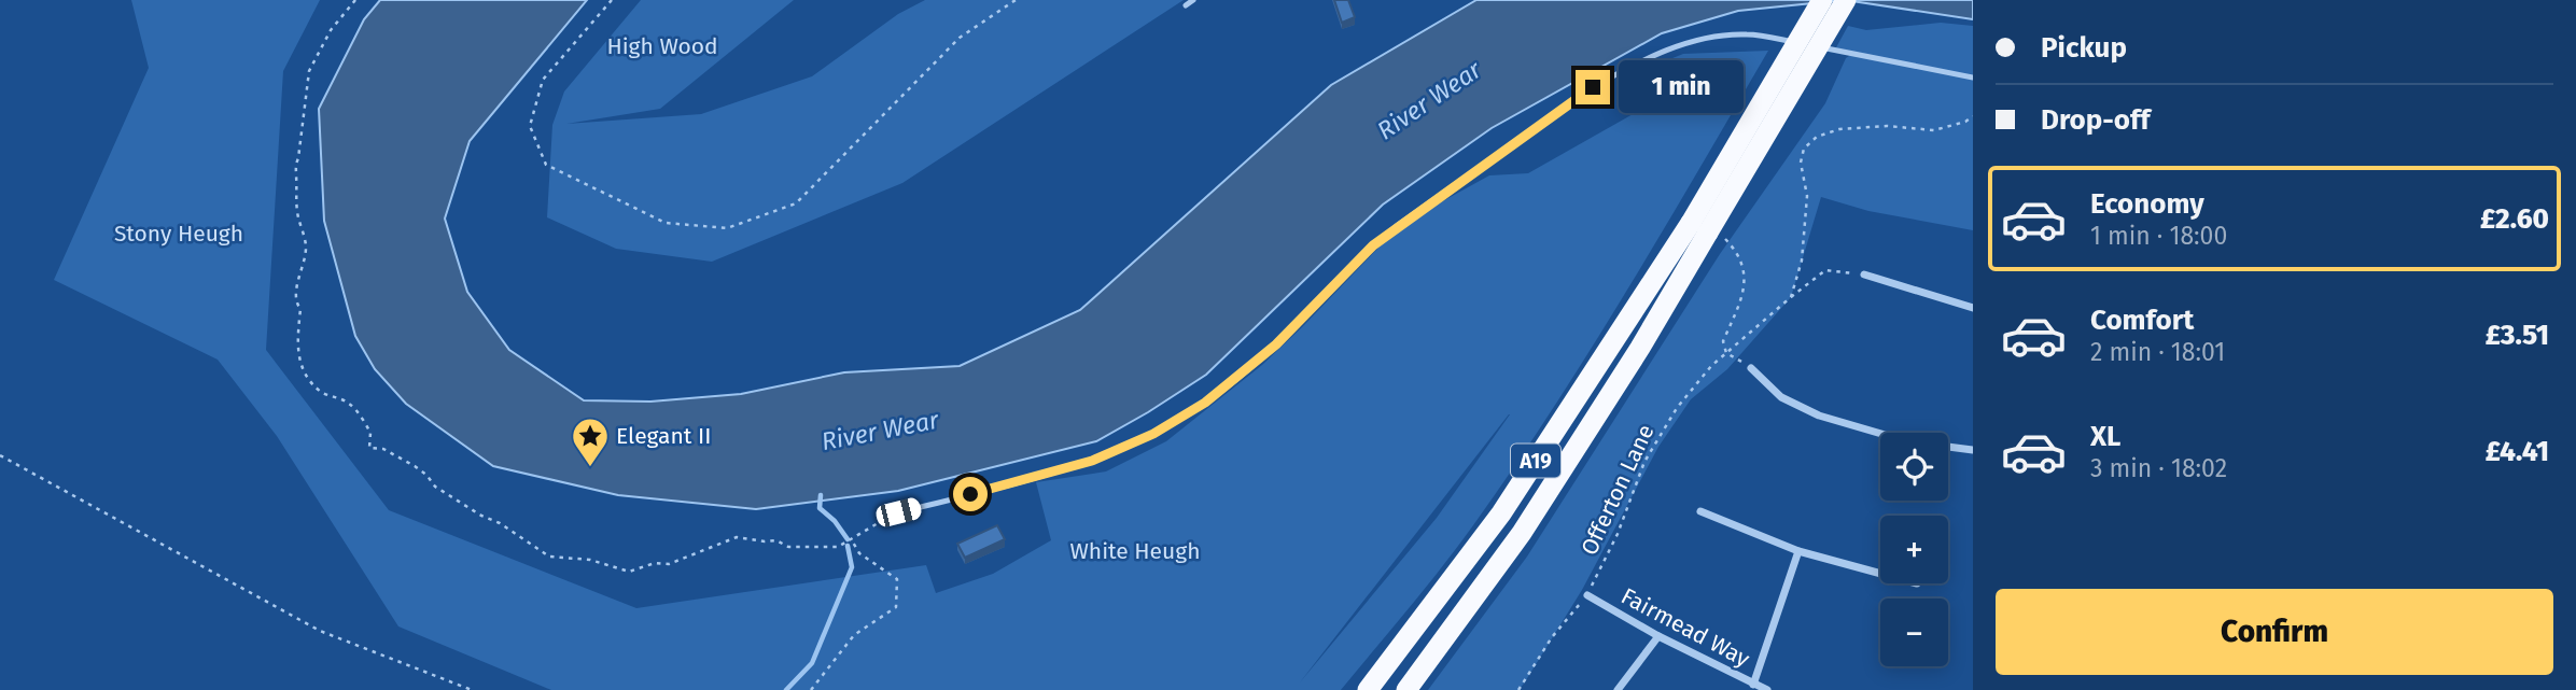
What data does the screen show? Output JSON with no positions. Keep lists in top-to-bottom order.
{
  "streets": {
    "highway": ["A19"],
    "street": ["Fairmead Way"],
    "path": ["Offerton Lane"]
  },
  "crossings": [
    ["Offerton Lane", "Fairmead Way"]
  ],
  "water": ["River Wear"],
  "parks": ["High Wood", "Stony Heugh", "White Heugh"],
  "places": {
    "place": ["Elegant II"]
  },
  "page": {
    "banner": ["Pickup", "Drop-off"],
    "bubble": "1 min",
    "list": [
      {
        "name": "Economy",
        "note": "1 min · 18:00",
        "value": "£2.60"
      },
      {
        "name": "Comfort",
        "note": "2 min · 18:01",
        "value": "£3.51"
      },
      {
        "name": "XL",
        "note": "3 min · 18:02",
        "value": "£4.41"
      }
    ],
    "map_buttons": ["+", "−"],
    "buttons": "Confirm"
  }
}
